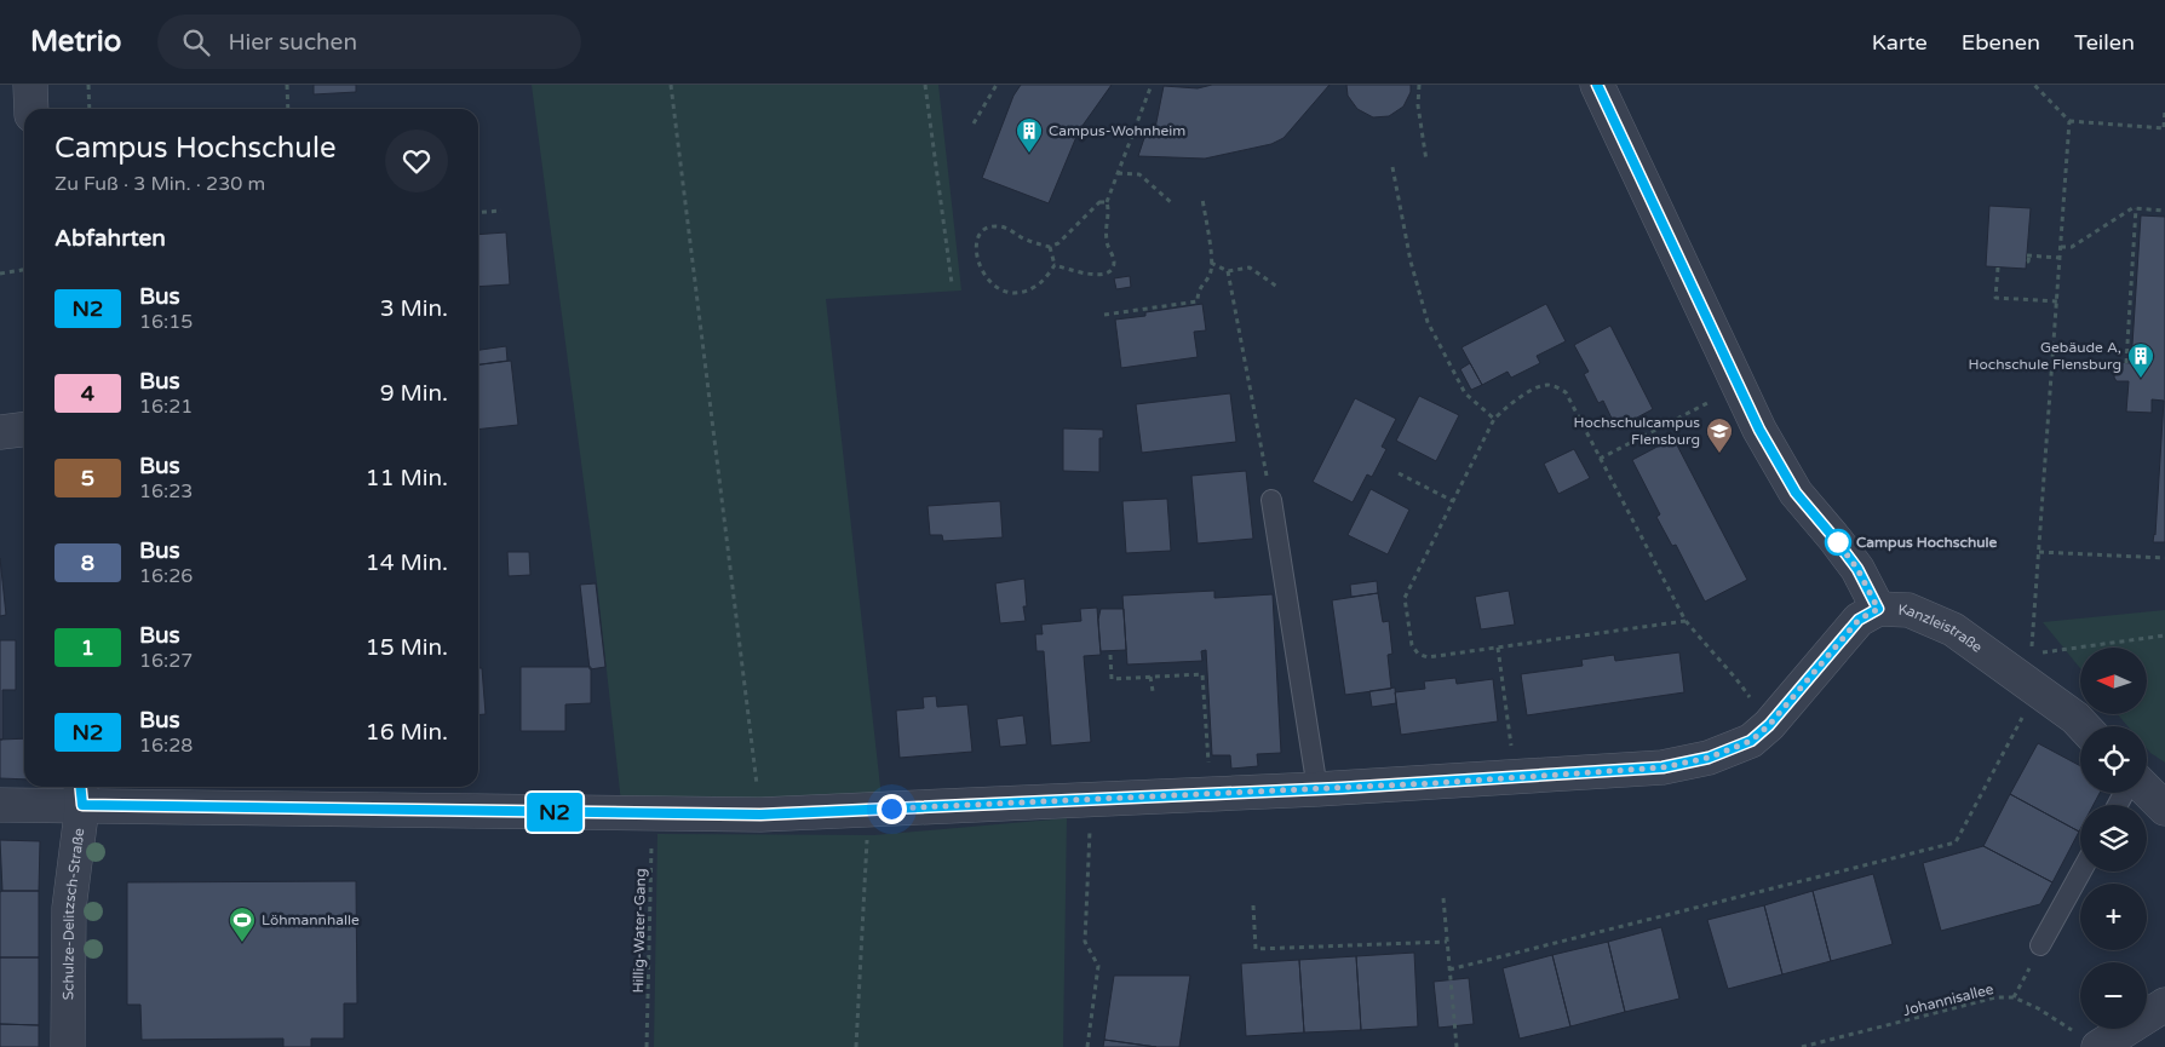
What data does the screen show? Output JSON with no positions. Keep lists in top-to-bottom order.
{
  "streets": {
    "street": ["Kanzleistraße", "Schulze-Delitzsch-Straße"],
    "path": ["Hillig-Water-Gang", "Johannisallee"]
  },
  "crossings": [
    ["Kanzleistraße", "Schulze-Delitzsch-Straße"],
    ["Kanzleistraße", "Hillig-Water-Gang"]
  ],
  "places": {
    "building": ["Campus-Wohnheim", "Gebäude A, Hochschule Flensburg"],
    "school or university": ["Hochschulcampus Flensburg"],
    "other": ["Campus Hochschule"],
    "sports": ["Löhmannhalle"]
  },
  "lines": ["bus line N2"],
  "north": "left",
  "page": {
    "header": "Metrio",
    "search": "Hier suchen",
    "nav": ["Karte", "Ebenen", "Teilen"],
    "on_map": "N2",
    "heading": [
      ["Campus Hochschule", "Zu Fuß · 3 Min. · 230 m"],
      "Abfahrten"
    ],
    "list": [
      {
        "mark": "N2",
        "name": "Bus",
        "note": "16:15",
        "value": "3 Min."
      },
      {
        "mark": "4",
        "name": "Bus",
        "note": "16:21",
        "value": "9 Min."
      },
      {
        "mark": "5",
        "name": "Bus",
        "note": "16:23",
        "value": "11 Min."
      },
      {
        "mark": "8",
        "name": "Bus",
        "note": "16:26",
        "value": "14 Min."
      },
      {
        "mark": "1",
        "name": "Bus",
        "note": "16:27",
        "value": "15 Min."
      },
      {
        "mark": "N2",
        "name": "Bus",
        "note": "16:28",
        "value": "16 Min."
      }
    ],
    "map_buttons": ["+", "−"]
  }
}
